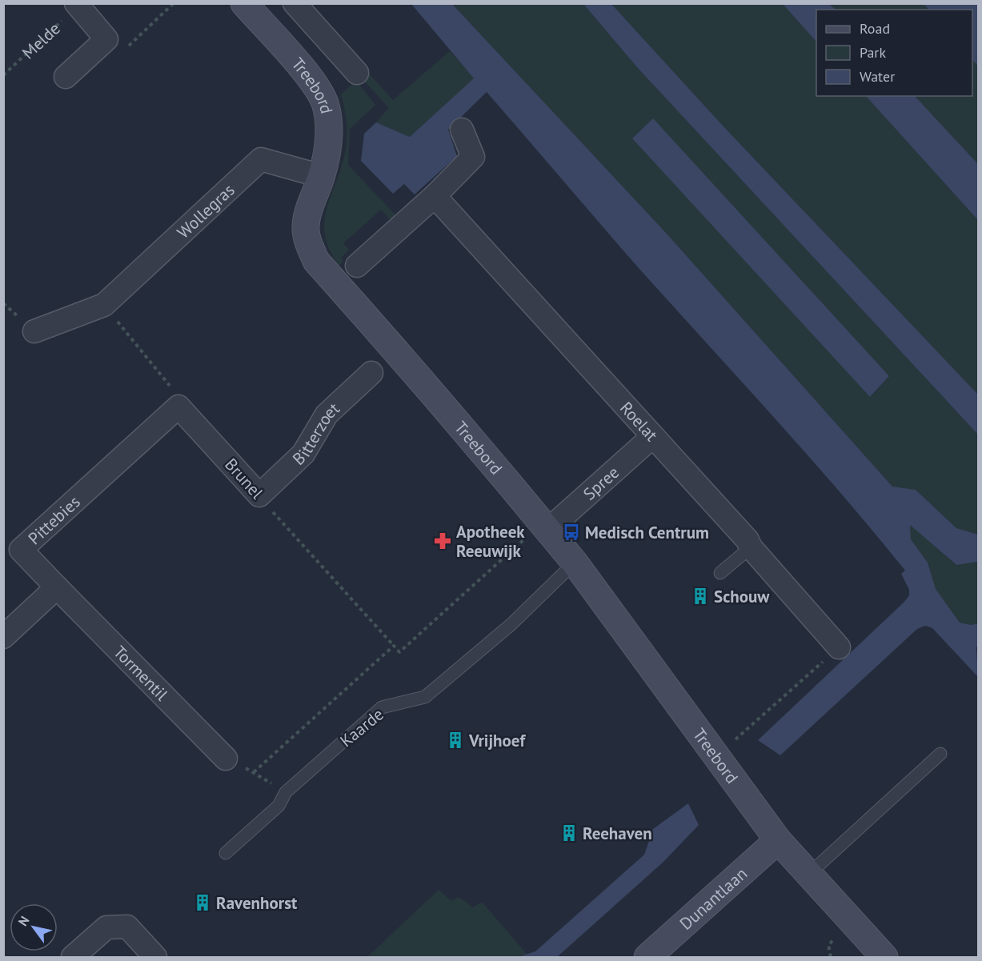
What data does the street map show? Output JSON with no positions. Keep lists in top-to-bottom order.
{
  "streets": {
    "street": [
      "Treebord",
      "Wollegras",
      "Roelat",
      "Bitterzoet",
      "Brunel",
      "Spree",
      "Pittebies",
      "Tormentil",
      "Dunantlaan"
    ],
    "lane": ["Kaarde"],
    "path": ["Melde"]
  },
  "crossings": [
    ["Treebord", "Wollegras"],
    ["Treebord", "Spree"],
    ["Treebord", "Kaarde"],
    ["Treebord", "Dunantlaan"],
    ["Roelat", "Spree"],
    ["Bitterzoet", "Brunel"],
    ["Brunel", "Pittebies"],
    ["Pittebies", "Tormentil"]
  ],
  "places": {
    "bus stop": ["Medisch Centrum"],
    "pharmacy": ["Apotheek Reeuwijk"],
    "building": [
      "Schouw",
      "Vrijhoef",
      "Reehaven",
      "Ravenhorst"
    ]
  },
  "legend": ["Road", "Park", "Water"],
  "north": "top left"
}
